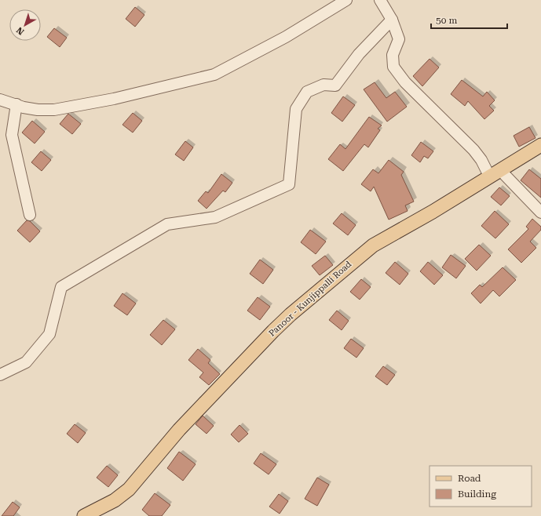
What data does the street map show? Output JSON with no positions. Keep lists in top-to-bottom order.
{
  "streets": {
    "main road": ["Panoor - Kunjippalli Road"]
  },
  "legend": ["Road", "Building"],
  "scale_bar": "50 m",
  "north": "bottom left"
}
